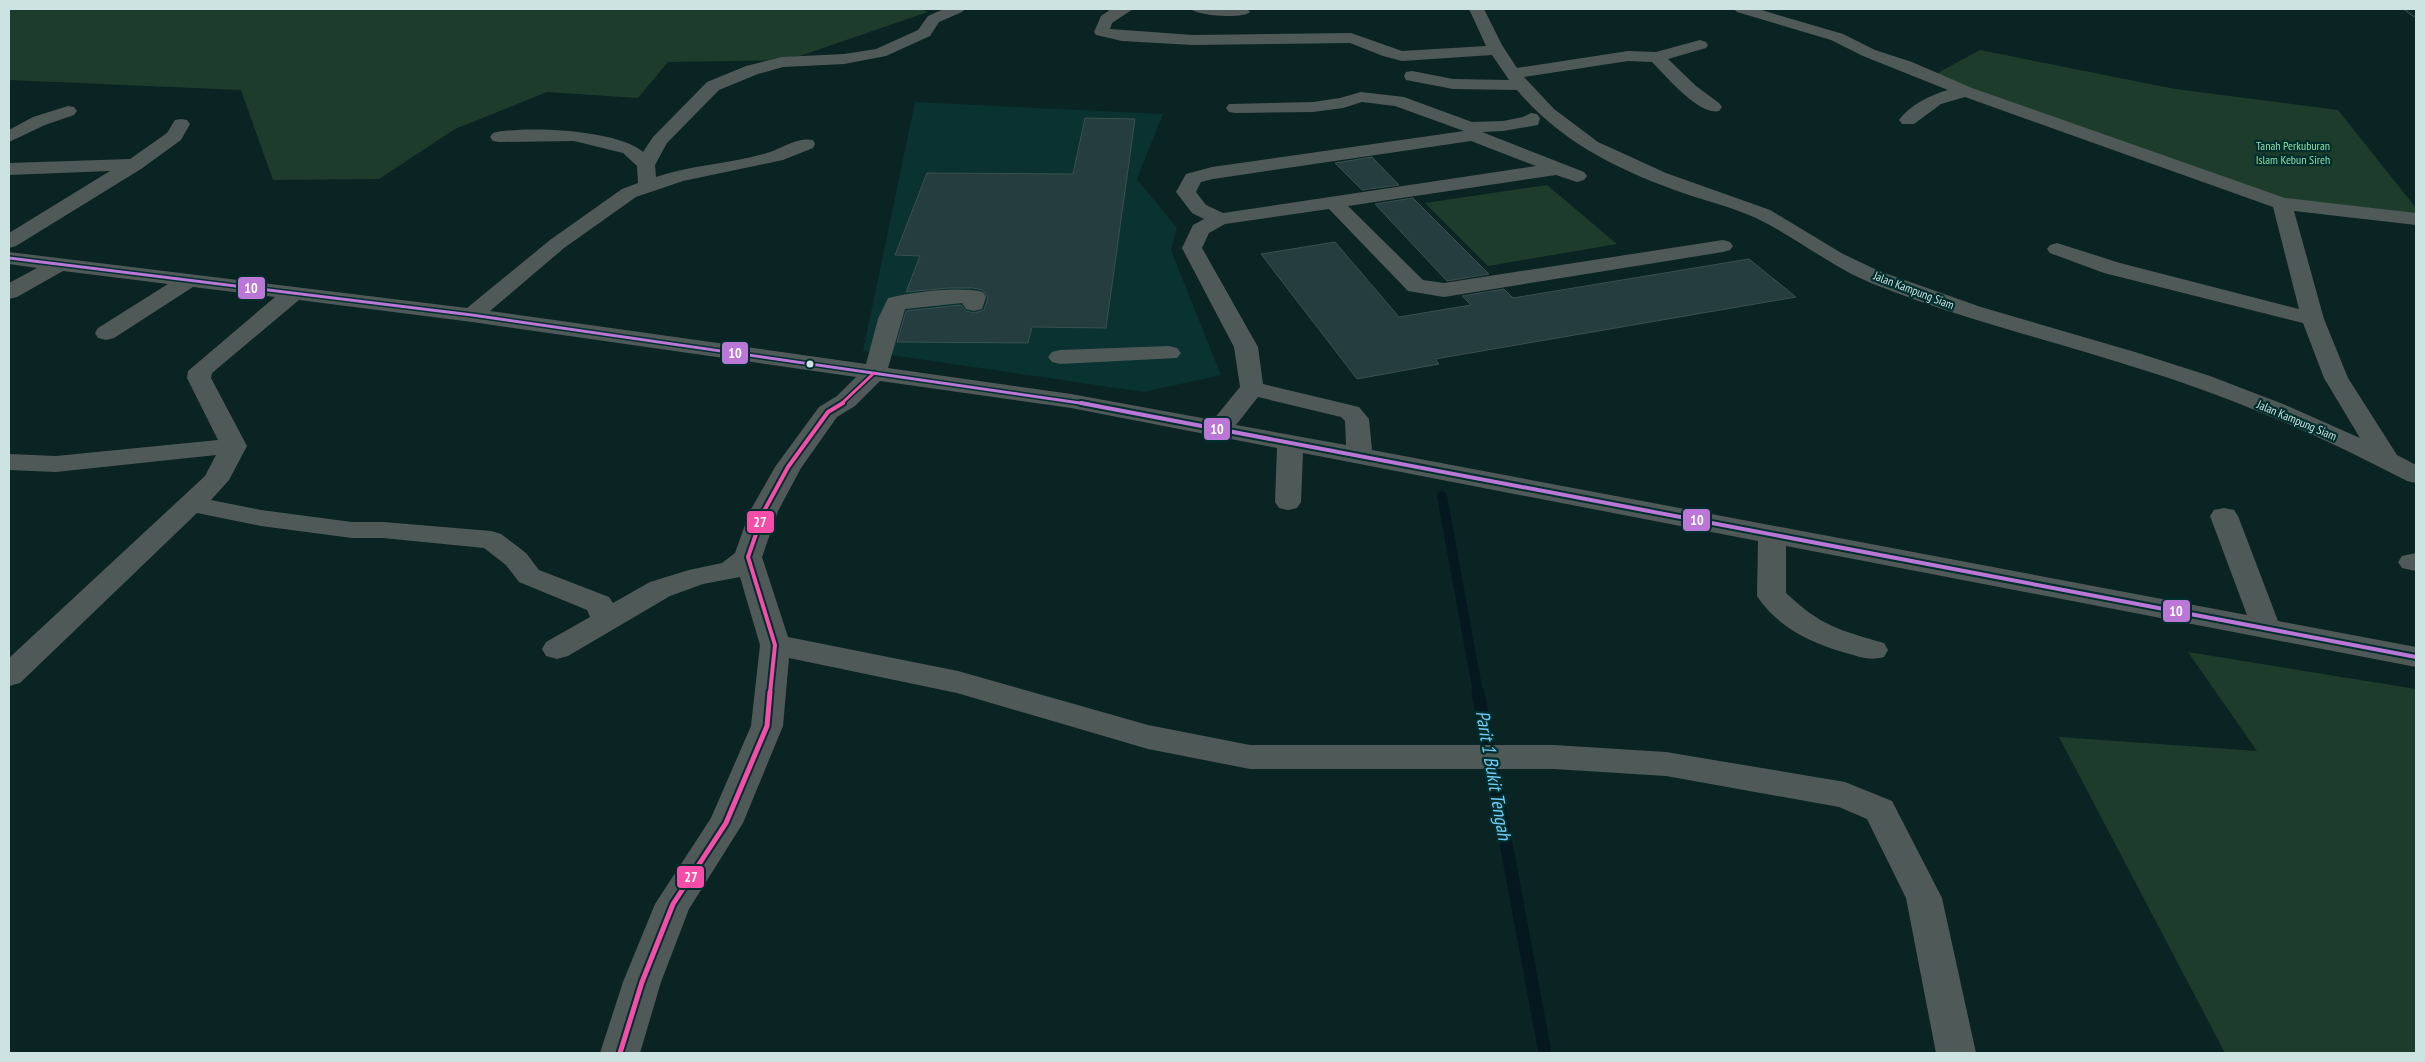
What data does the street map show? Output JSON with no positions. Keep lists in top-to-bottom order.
{
  "streets": {
    "street": ["Jalan Kampung Siam"]
  },
  "water": ["Parit 1 Bukit Tengah"],
  "parks": ["Tanah Perkuburan Islam Kebun Sireh"],
  "lines": ["transit line 10", "transit line 27"]
}
